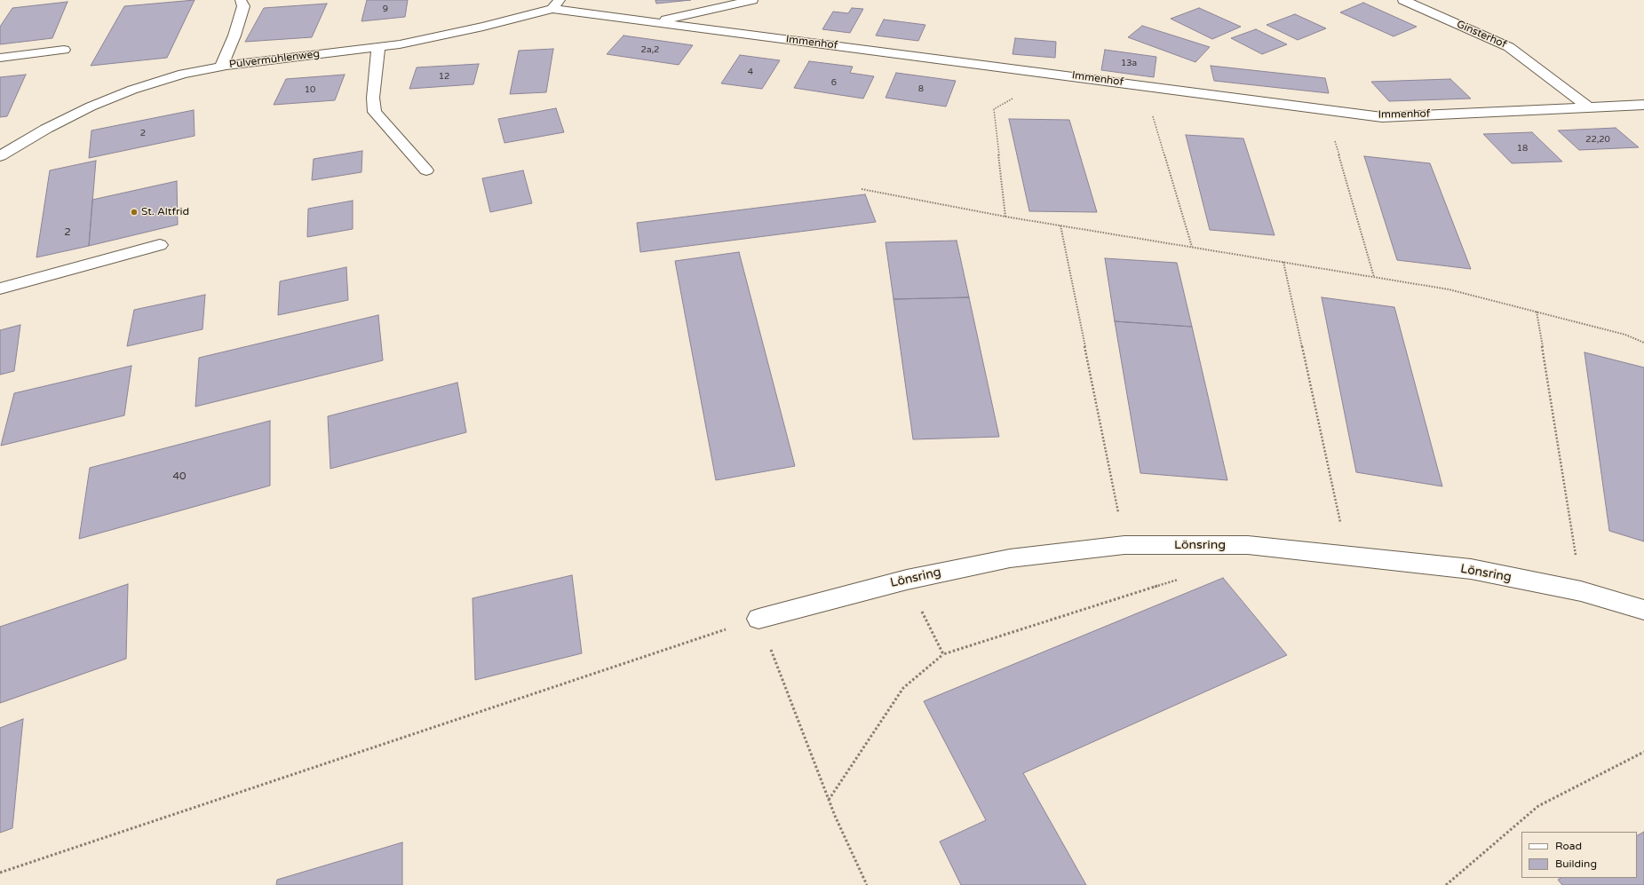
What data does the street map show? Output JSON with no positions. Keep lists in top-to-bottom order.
{
  "streets": {
    "street": [
      "Ginsterhof",
      "Immenhof",
      "Pulvermühlenweg",
      "Lönsring"
    ]
  },
  "crossings": [
    ["Ginsterhof", "Immenhof"],
    ["Immenhof", "Pulvermühlenweg"]
  ],
  "places": ["St. Altfrid"],
  "house_numbers": [
    "9",
    "2a,2",
    "13a",
    "4",
    "12",
    "6",
    "8",
    "10",
    "2",
    "22,20",
    "18",
    "2",
    "40"
  ],
  "legend": ["Road", "Building"]
}
